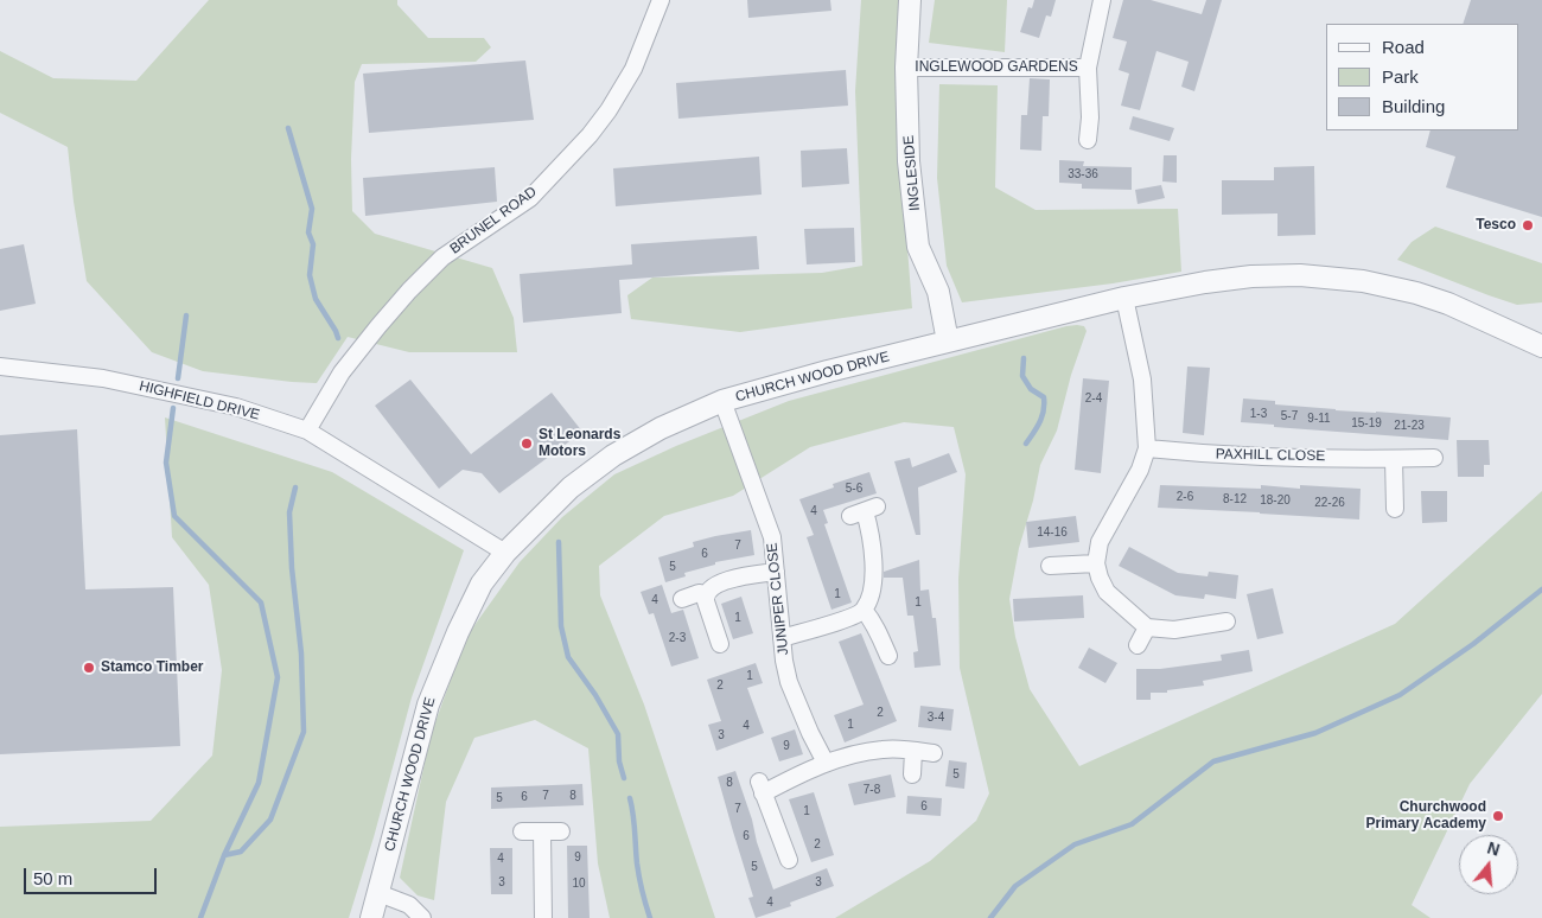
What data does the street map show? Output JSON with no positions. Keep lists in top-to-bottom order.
{
  "streets": {
    "street": [
      "INGLEWOOD GARDENS",
      "INGLESIDE",
      "BRUNEL ROAD",
      "CHURCH WOOD DRIVE",
      "HIGHFIELD DRIVE",
      "PAXHILL CLOSE",
      "JUNIPER CLOSE"
    ]
  },
  "crossings": [
    ["INGLEWOOD GARDENS", "INGLESIDE"],
    ["INGLESIDE", "CHURCH WOOD DRIVE"],
    ["BRUNEL ROAD", "HIGHFIELD DRIVE"],
    ["CHURCH WOOD DRIVE", "HIGHFIELD DRIVE"],
    ["CHURCH WOOD DRIVE", "JUNIPER CLOSE"]
  ],
  "places": [
    "Tesco",
    "St Leonards Motors",
    "Stamco Timber",
    "Churchwood Primary Academy"
  ],
  "house_numbers": [
    "33-36",
    "2-4",
    "1-3",
    "5-7",
    "9-11",
    "15-19",
    "21-23",
    "5-6",
    "2-6",
    "8-12",
    "18-20",
    "22-26",
    "4",
    "14-16",
    "7",
    "6",
    "5",
    "1",
    "4",
    "1",
    "1",
    "2-3",
    "1",
    "2",
    "2",
    "3-4",
    "1",
    "4",
    "3",
    "9",
    "5",
    "8",
    "7-8",
    "7",
    "8",
    "6",
    "5",
    "6",
    "7",
    "1",
    "6",
    "2",
    "9",
    "4",
    "5",
    "3",
    "3",
    "10",
    "4"
  ],
  "legend": ["Road", "Park", "Building"],
  "scale_bar": "50 m",
  "north": "top"
}
